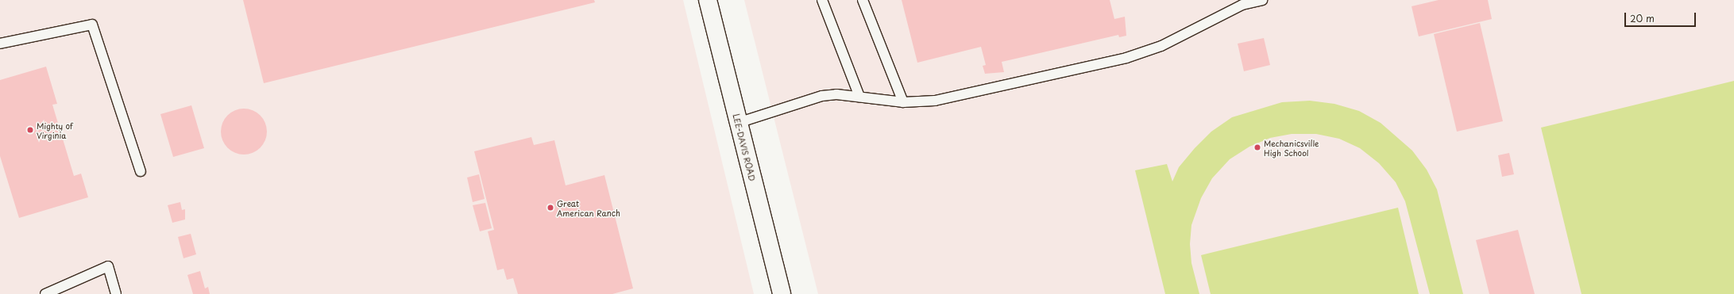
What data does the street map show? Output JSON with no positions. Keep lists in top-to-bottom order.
{
  "streets": {
    "main road": ["LEE-DAVIS ROAD"]
  },
  "places": ["Mighty of Virginia", "Mechanicsville High School", "Great American Ranch"],
  "scale_bar": "20 m"
}
